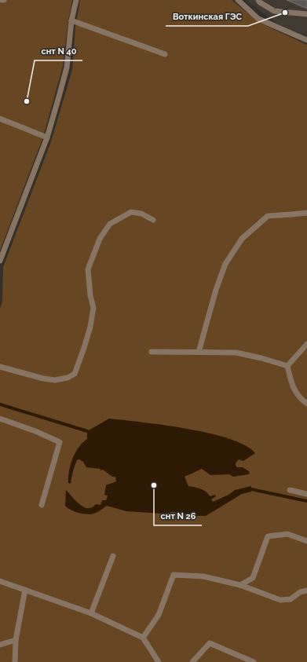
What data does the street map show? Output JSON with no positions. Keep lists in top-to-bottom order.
{
  "places": ["Воткинская ГЭС", "снт N 40", "снт N 26"]
}
